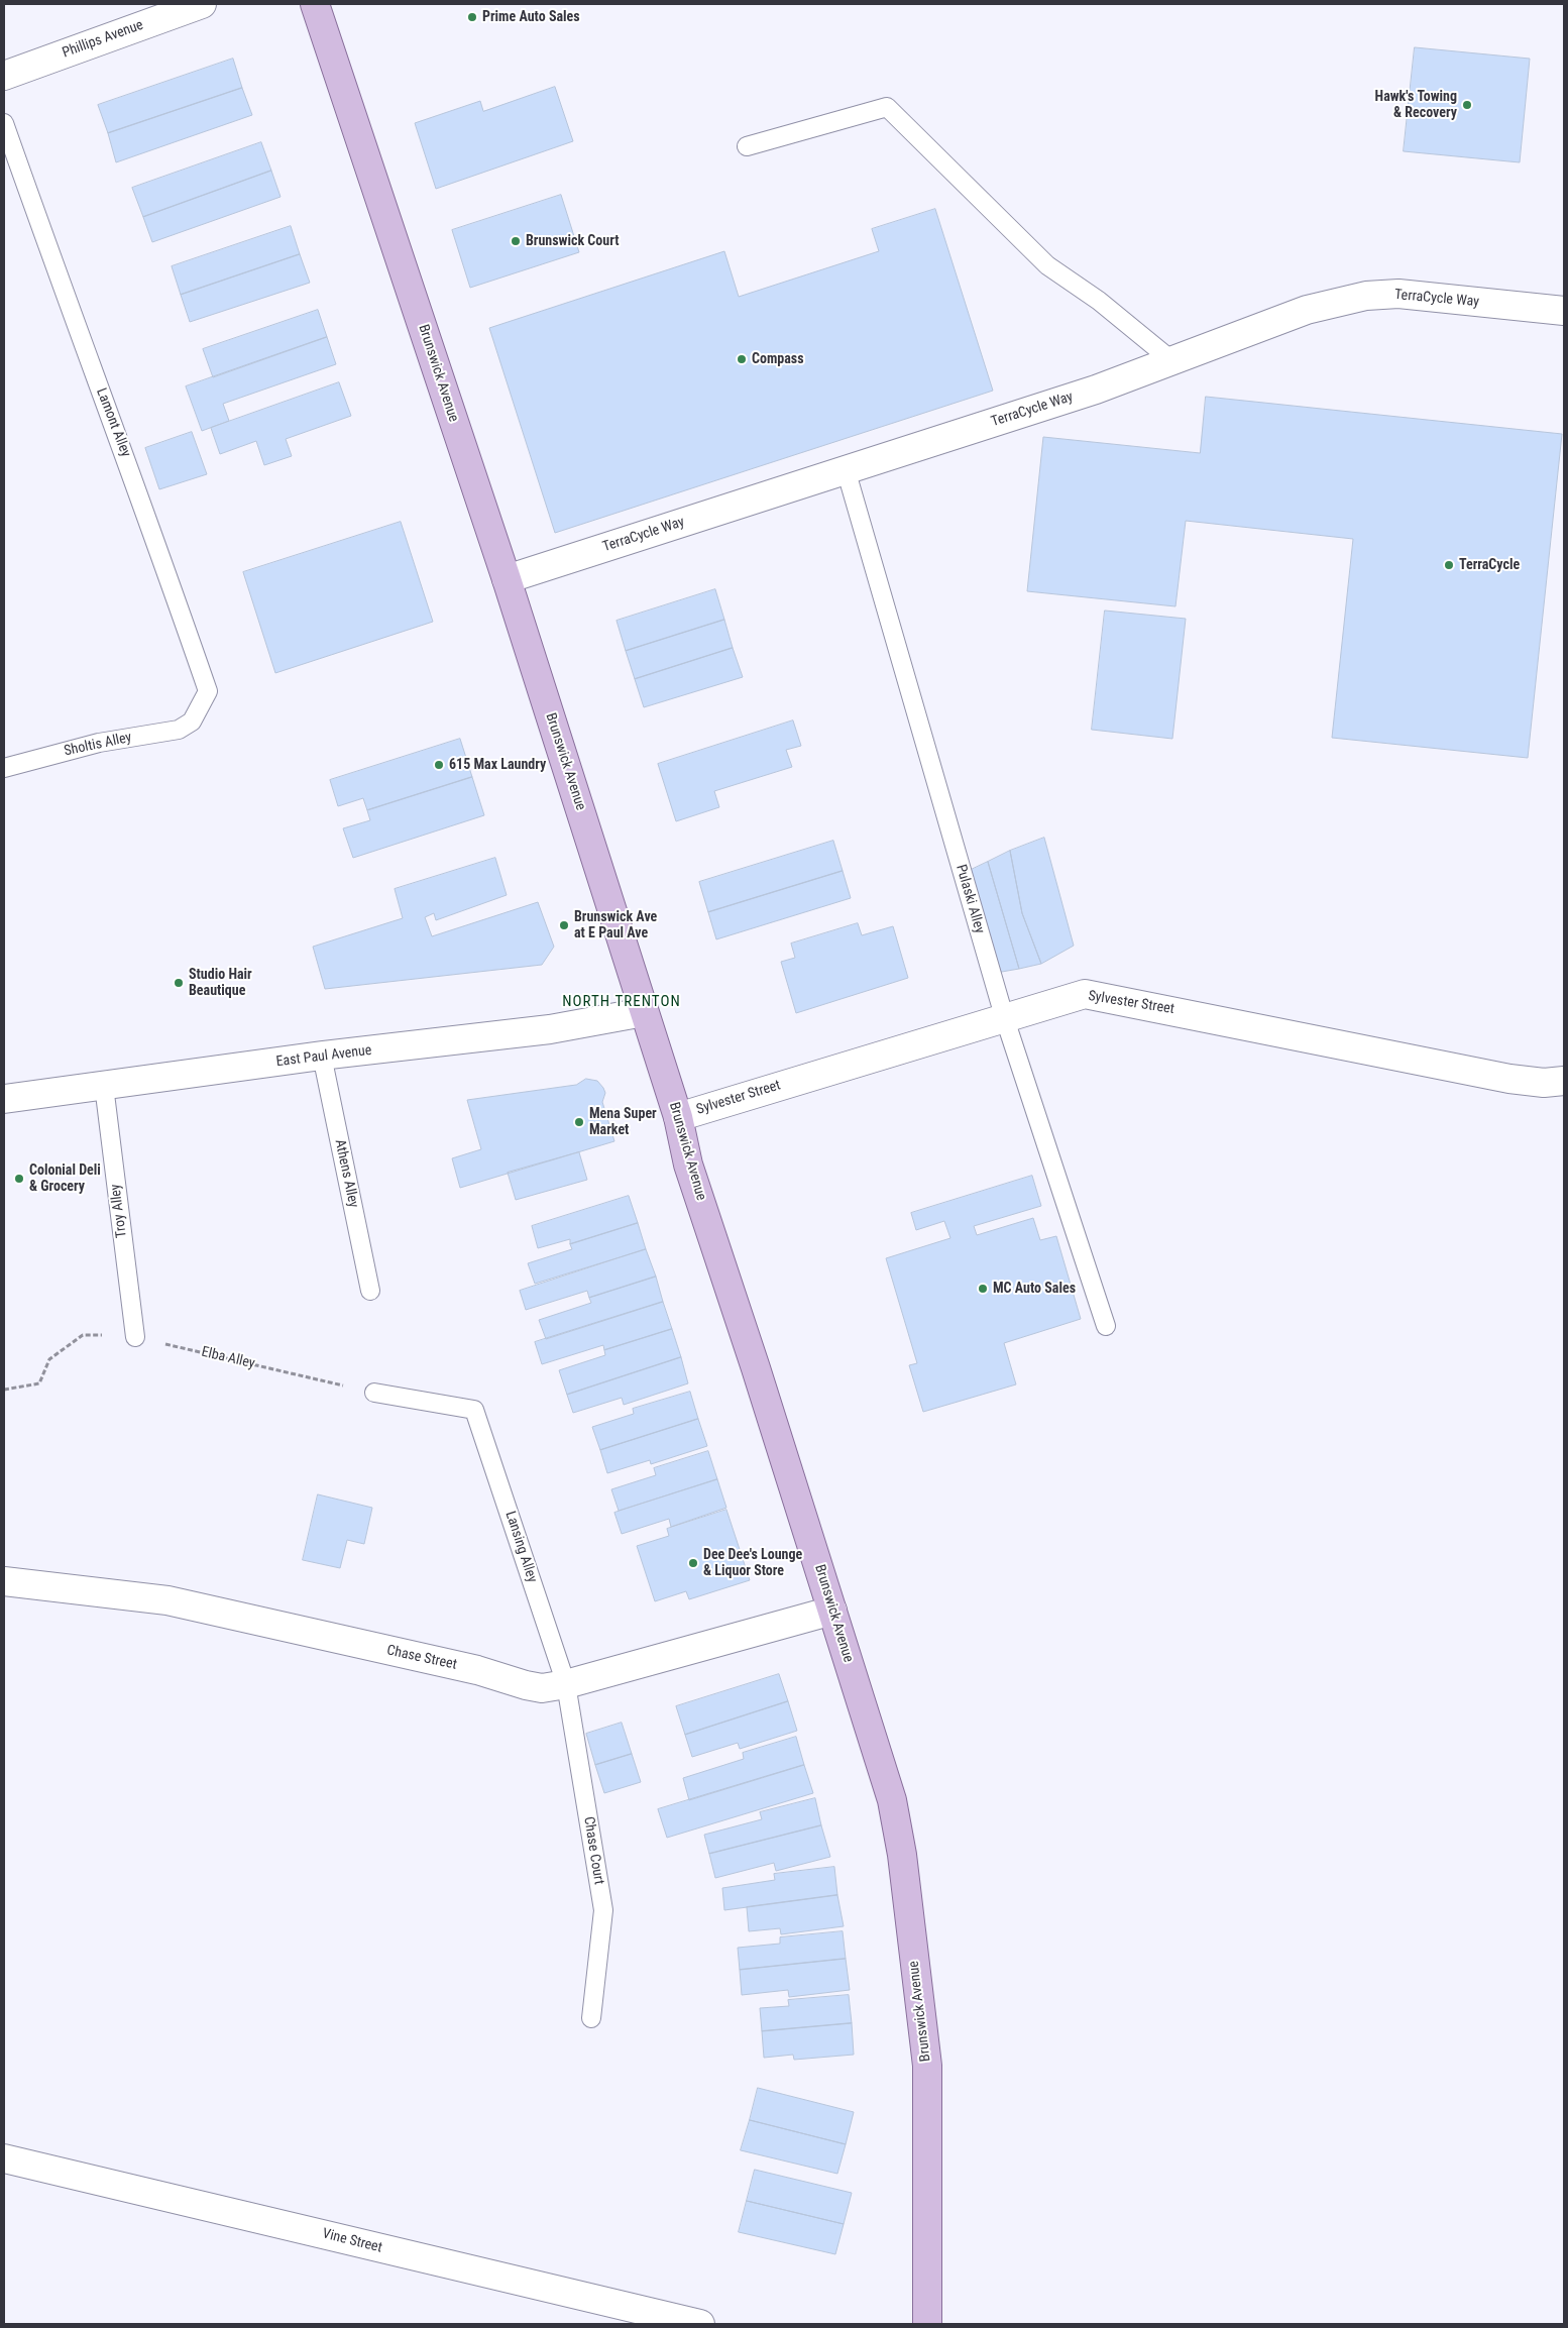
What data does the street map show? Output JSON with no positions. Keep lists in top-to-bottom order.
{
  "streets": {
    "main road": ["Brunswick Avenue"],
    "street": [
      "Phillips Avenue",
      "TerraCycle Way",
      "Sylvester Street",
      "East Paul Avenue",
      "Chase Street",
      "Vine Street"
    ],
    "lane": [
      "Lamont Alley",
      "Sholtis Alley",
      "Pulaski Alley",
      "Athens Alley",
      "Troy Alley",
      "Lansing Alley",
      "Chase Court"
    ],
    "path": ["Elba Alley"]
  },
  "crossings": [
    ["TerraCycle Way", "Brunswick Avenue"],
    ["TerraCycle Way", "Pulaski Alley"],
    ["Brunswick Avenue", "Sylvester Street"],
    ["Brunswick Avenue", "East Paul Avenue"],
    ["Brunswick Avenue", "Chase Street"],
    ["Lamont Alley", "Sholtis Alley"],
    ["Pulaski Alley", "Sylvester Street"],
    ["East Paul Avenue", "Athens Alley"],
    ["East Paul Avenue", "Troy Alley"],
    ["Troy Alley", "Elba Alley"],
    ["Elba Alley", "Lansing Alley"],
    ["Lansing Alley", "Chase Street"],
    ["Lansing Alley", "Chase Court"],
    ["Chase Street", "Chase Court"]
  ],
  "districts": ["NORTH TRENTON"],
  "places": [
    "Prime Auto Sales",
    "Hawk's Towing & Recovery",
    "Brunswick Court",
    "Compass",
    "TerraCycle",
    "615 Max Laundry",
    "Brunswick Ave at E Paul Ave",
    "Studio Hair Beautique",
    "Mena Super Market",
    "Colonial Deli & Grocery",
    "MC Auto Sales",
    "Dee Dee's Lounge & Liquor Store"
  ]
}
